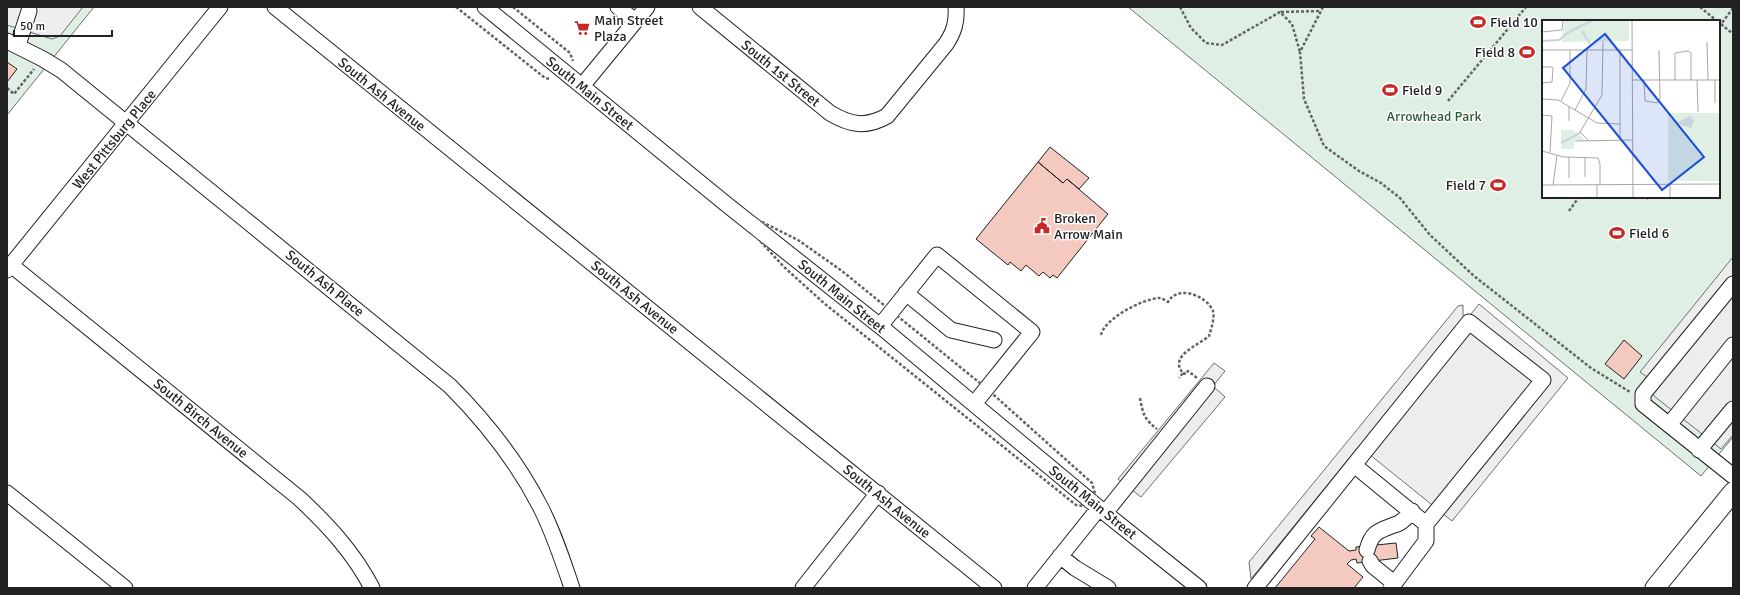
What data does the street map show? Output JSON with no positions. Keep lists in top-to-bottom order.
{
  "streets": {
    "street": [
      "South 1st Street",
      "South Main Street",
      "South Ash Avenue",
      "West Pittsburg Place",
      "South Ash Place",
      "South Birch Avenue"
    ]
  },
  "crossings": [
    ["West Pittsburg Place", "South Ash Place"],
    ["West Pittsburg Place", "South Birch Avenue"]
  ],
  "parks": ["Arrowhead Park"],
  "places": {
    "sports": [
      "Field 10",
      "Field 8",
      "Field 9",
      "Field 7",
      "Field 6"
    ],
    "supermarket": ["Main Street Plaza"],
    "public building": ["Broken Arrow Main"]
  },
  "scale_bar": "50 m"
}
